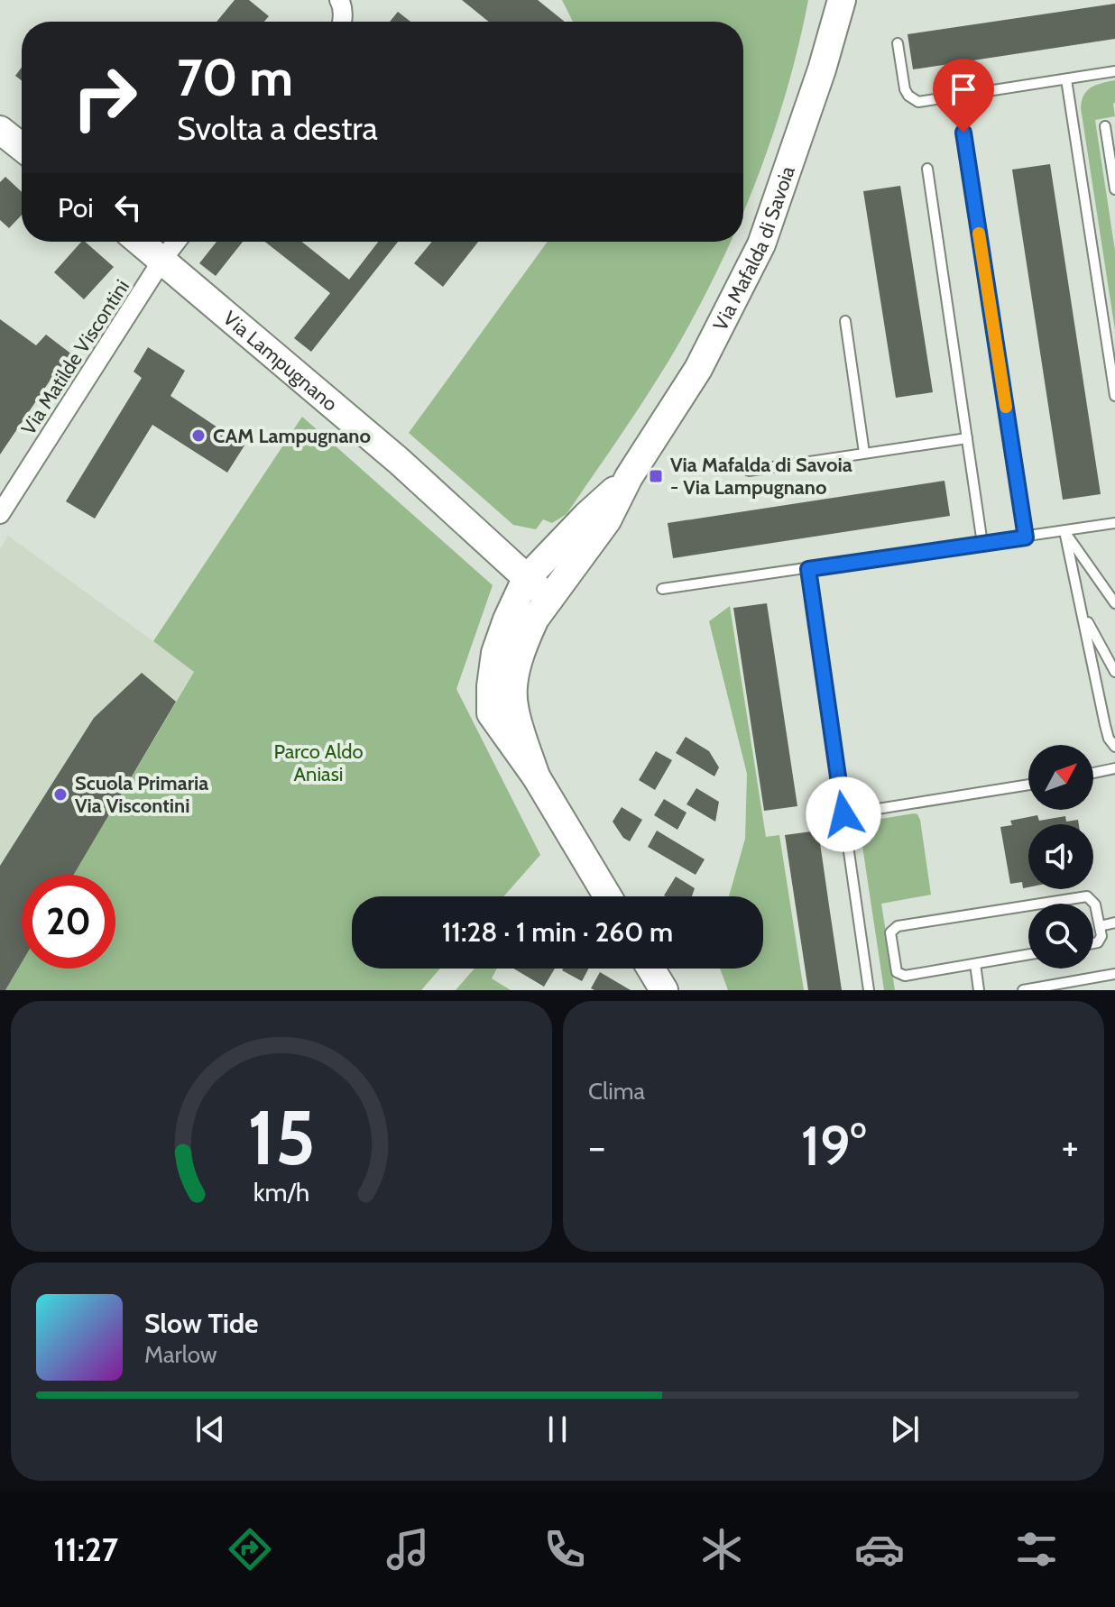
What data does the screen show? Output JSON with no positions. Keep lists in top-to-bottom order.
{
  "streets": {
    "street": ["Via Mafalda di Savoia", "Via Matilde Viscontini", "Via Lampugnano"]
  },
  "crossings": [
    ["Via Mafalda di Savoia", "Via Lampugnano"],
    ["Via Matilde Viscontini", "Via Lampugnano"]
  ],
  "parks": ["Parco Aldo Aniasi"],
  "places": {
    "other": ["CAM Lampugnano", "Scuola Primaria Via Viscontini"],
    "transit": ["Via Mafalda di Savoia - Via Lampugnano"]
  },
  "north": "top right",
  "page": {
    "turn": ["70 m", "Svolta a destra"],
    "then": "Poi",
    "limit": "20",
    "trip": "11:28 · 1 min · 260 m",
    "tile": "Clima",
    "heat": ["−", "19°", "+"],
    "song": ["Slow Tide", "Marlow"],
    "tabs": "11:27",
    "gauge": ["15", "km/h"]
  }
}
